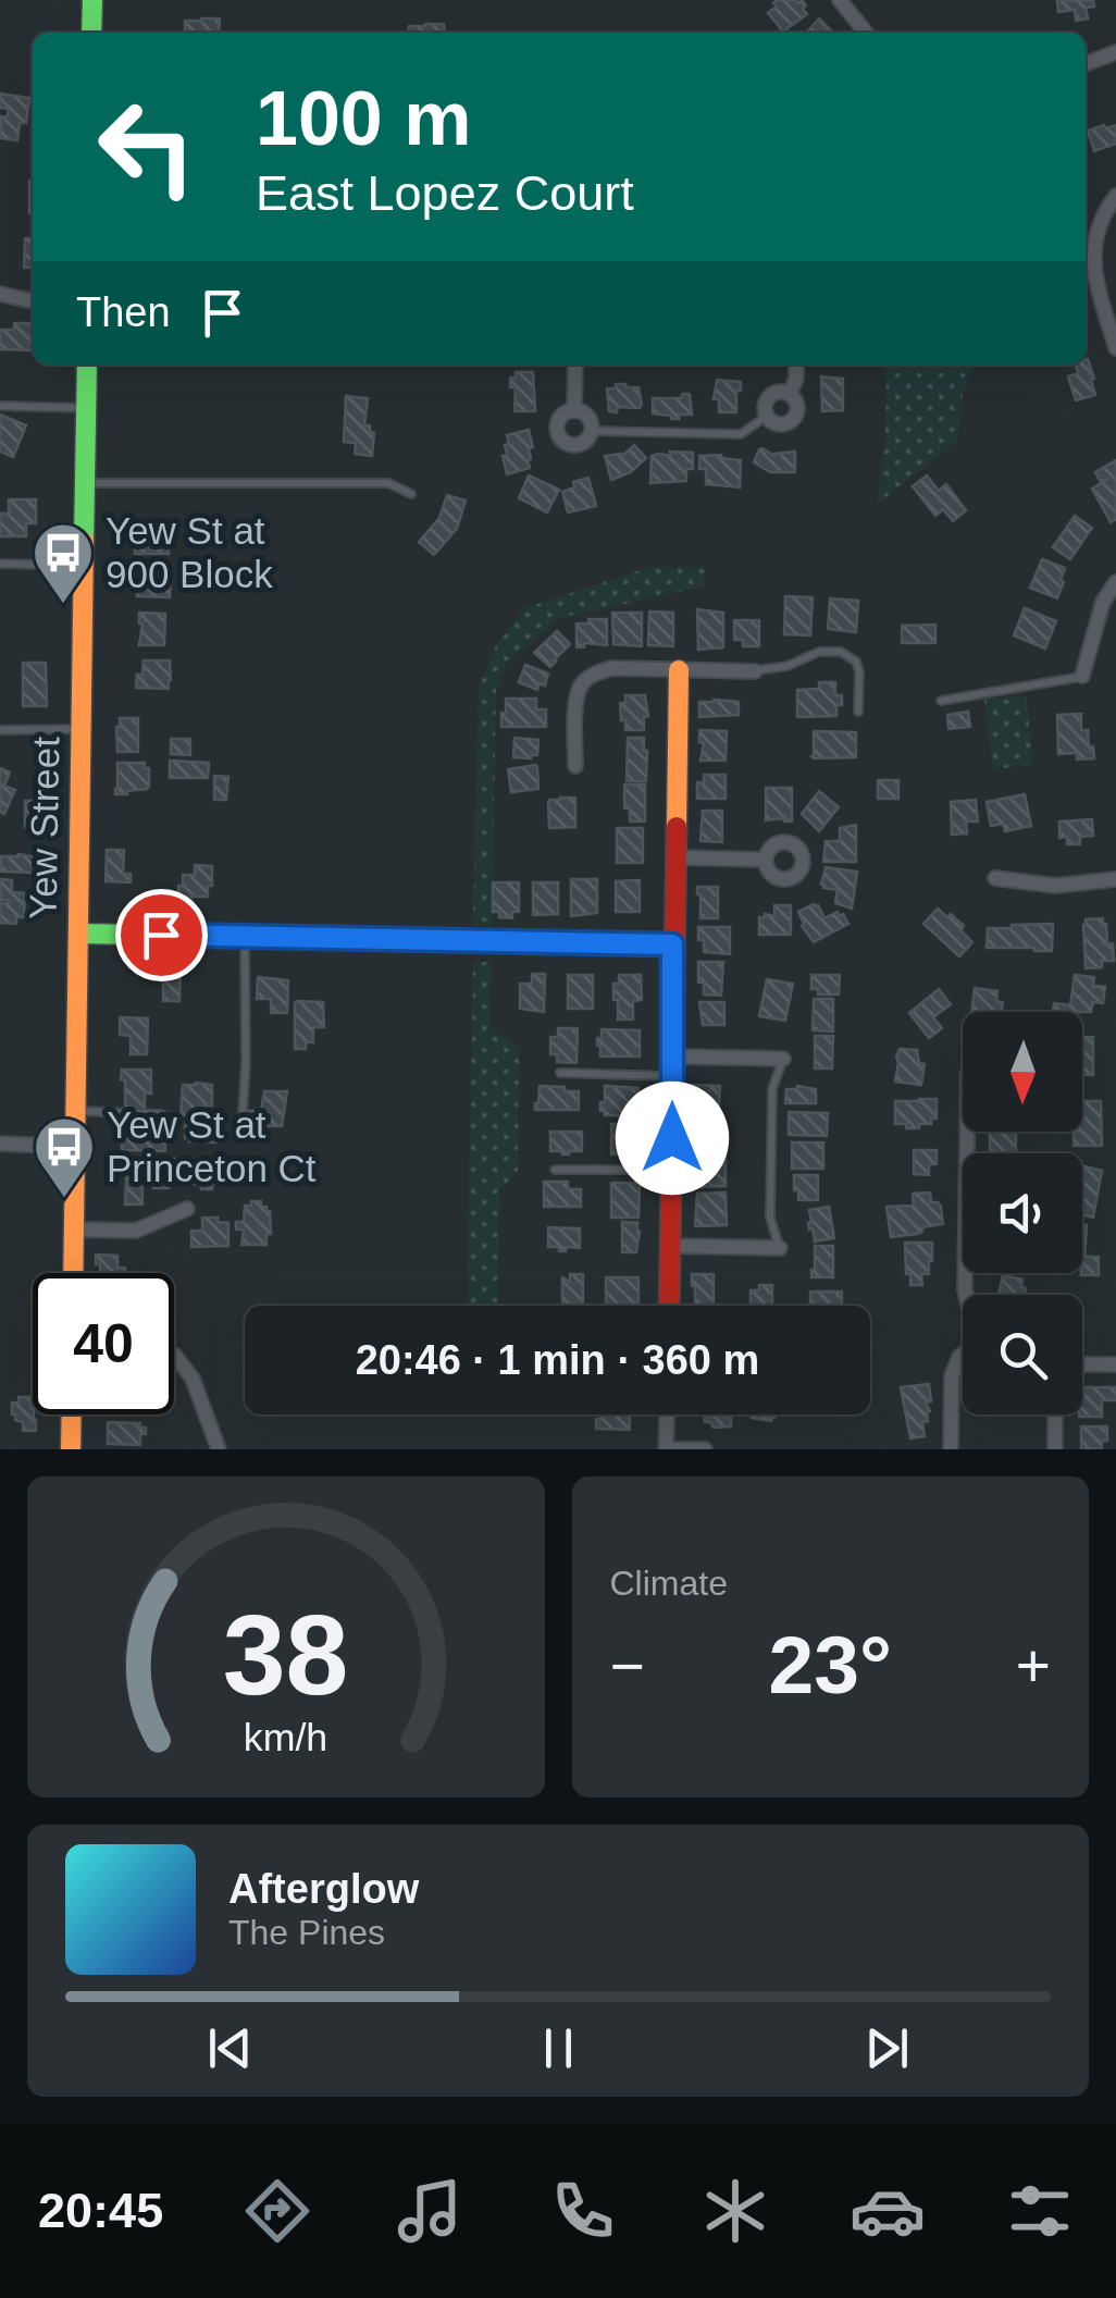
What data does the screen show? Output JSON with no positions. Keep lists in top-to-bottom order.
{
  "streets": {
    "street": ["Yew Street"]
  },
  "places": {
    "bus stop": ["Yew St at 900 Block", "Yew St at Princeton Ct"]
  },
  "north": "bottom",
  "page": {
    "turn": ["100 m", "East Lopez Court"],
    "then": "Then",
    "limit": "40",
    "trip": "20:46 · 1 min · 360 m",
    "tile": "Climate",
    "heat": ["−", "23°", "+"],
    "song": ["Afterglow", "The Pines"],
    "tabs": "20:45",
    "gauge": ["38", "km/h"]
  }
}
